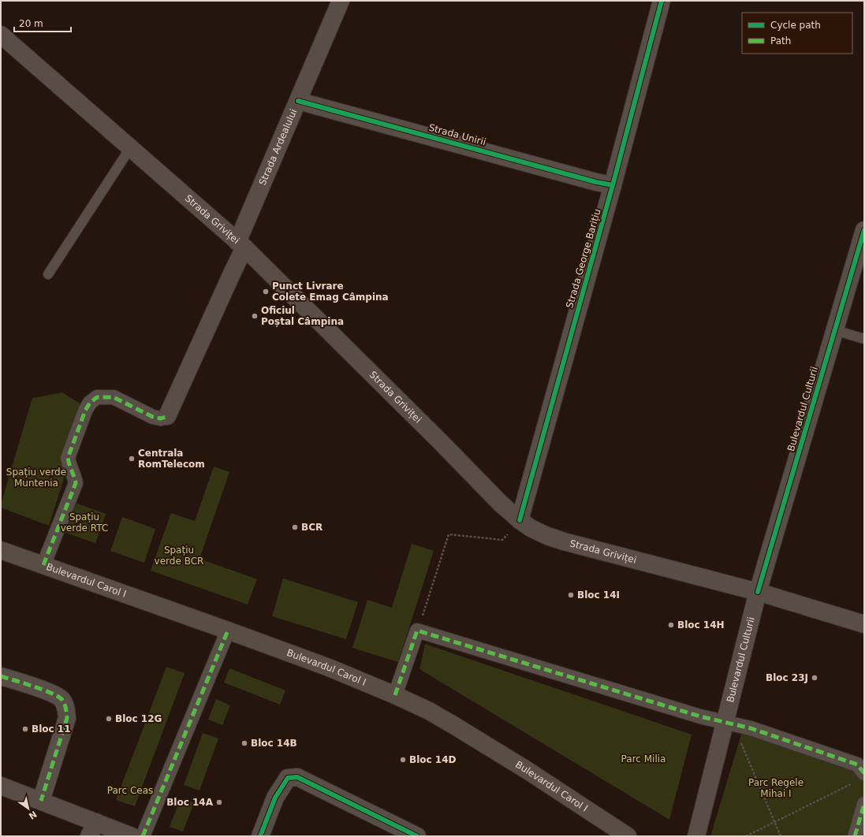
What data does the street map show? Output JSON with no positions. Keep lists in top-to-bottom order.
{
  "streets": {
    "main road": ["Bulevardul Carol I"],
    "street": [
      "Strada Unirii",
      "Strada Ardealului",
      "Strada Griviței",
      "Strada George Barițiu",
      "Bulevardul Culturii"
    ]
  },
  "crossings": [
    ["Strada Unirii", "Strada Ardealului"],
    ["Strada Unirii", "Strada George Barițiu"],
    ["Strada Ardealului", "Strada Griviței"],
    ["Strada Griviței", "Strada George Barițiu"],
    ["Strada Griviței", "Bulevardul Culturii"]
  ],
  "parks": [
    "Spațiu verde Muntenia",
    "Spațiu verde RTC",
    "Spațiu verde BCR",
    "Parc Milia",
    "Parc Regele Mihai I",
    "Parc Ceas"
  ],
  "places": [
    "Punct Livrare Colete Emag Câmpina",
    "Oficiul Poștal Câmpina",
    "Centrala RomTelecom",
    "BCR",
    "Bloc 14I",
    "Bloc 14H",
    "Bloc 23J",
    "Bloc 12G",
    "Bloc 11",
    "Bloc 14B",
    "Bloc 14D",
    "Bloc 14A"
  ],
  "legend": ["Cycle path", "Path"],
  "scale_bar": "20 m",
  "north": "bottom right"
}
